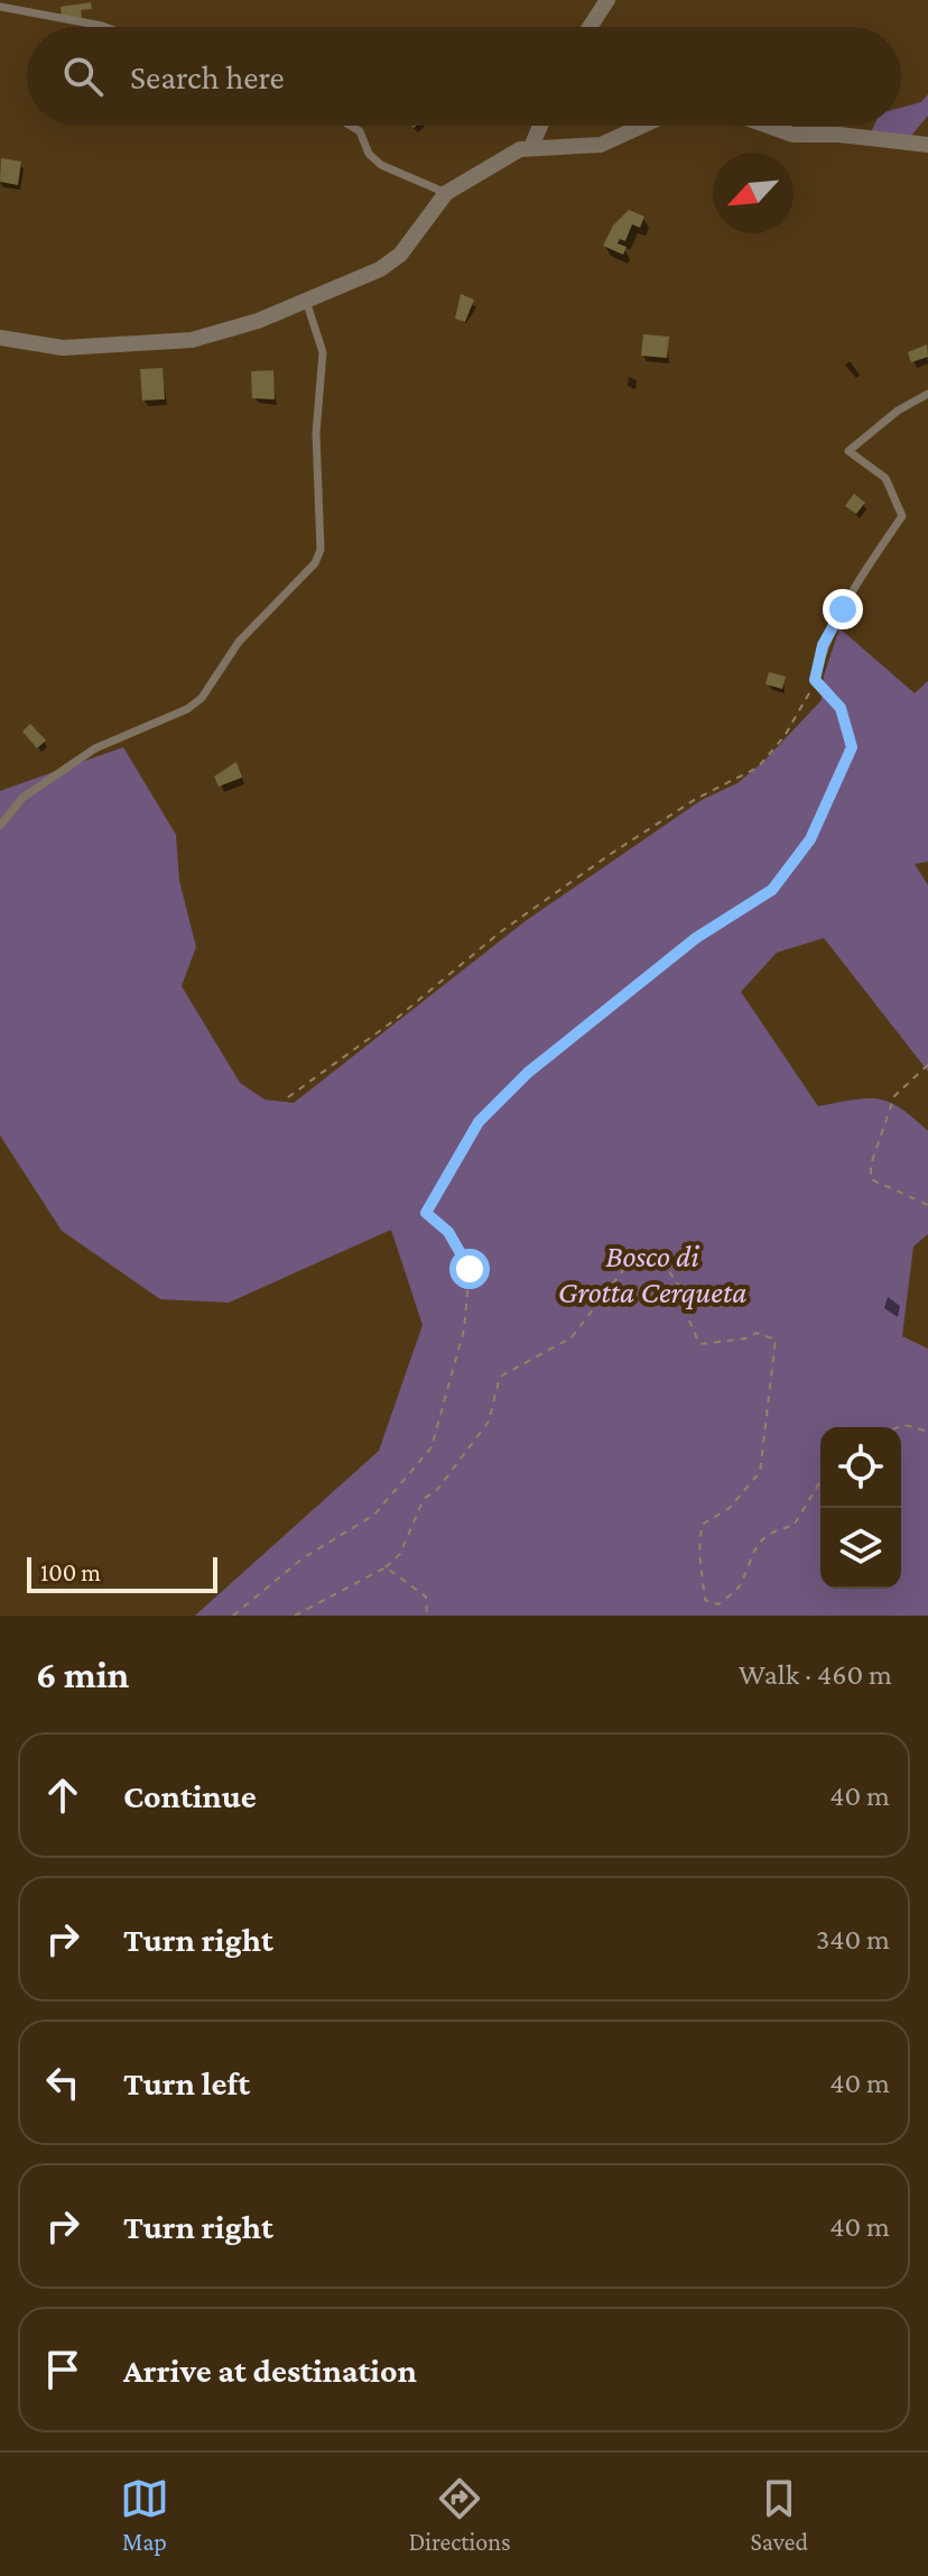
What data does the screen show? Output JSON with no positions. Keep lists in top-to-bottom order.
{
  "parks": ["Bosco di Grotta Cerqueta"],
  "scale_bar": "100 m",
  "north": "bottom left",
  "page": {
    "search": "Search here",
    "scale": "100 m",
    "heading": ["6 min", "Walk · 460 m"],
    "list": [
      ["Continue", "40 m"],
      ["Turn right", "340 m"],
      ["Turn left", "40 m"],
      ["Turn right", "40 m"],
      "Arrive at destination"
    ],
    "nav": ["Map", "Directions", "Saved"]
  }
}
